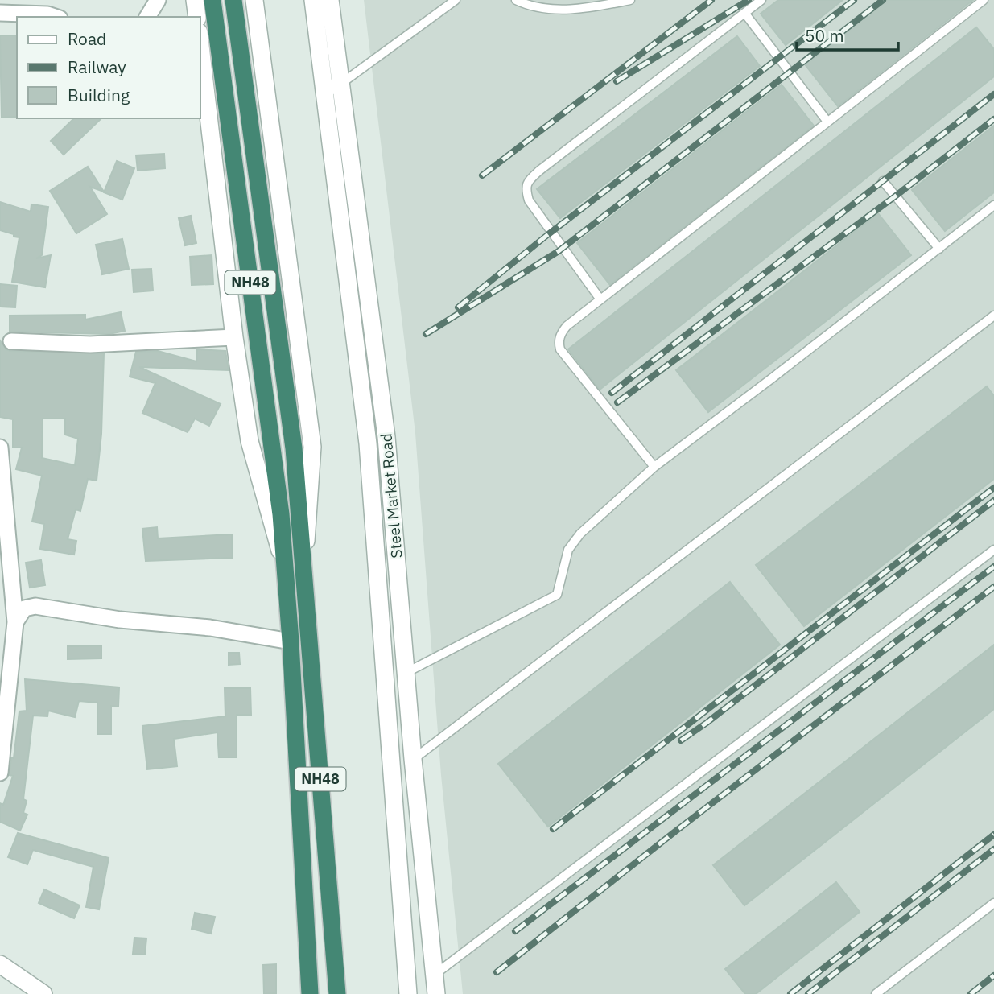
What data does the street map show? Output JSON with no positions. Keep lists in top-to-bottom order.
{
  "streets": {
    "highway": ["NH48"],
    "street": ["Steel Market Road"]
  },
  "legend": ["Road", "Railway", "Building"],
  "scale_bar": "50 m"
}
